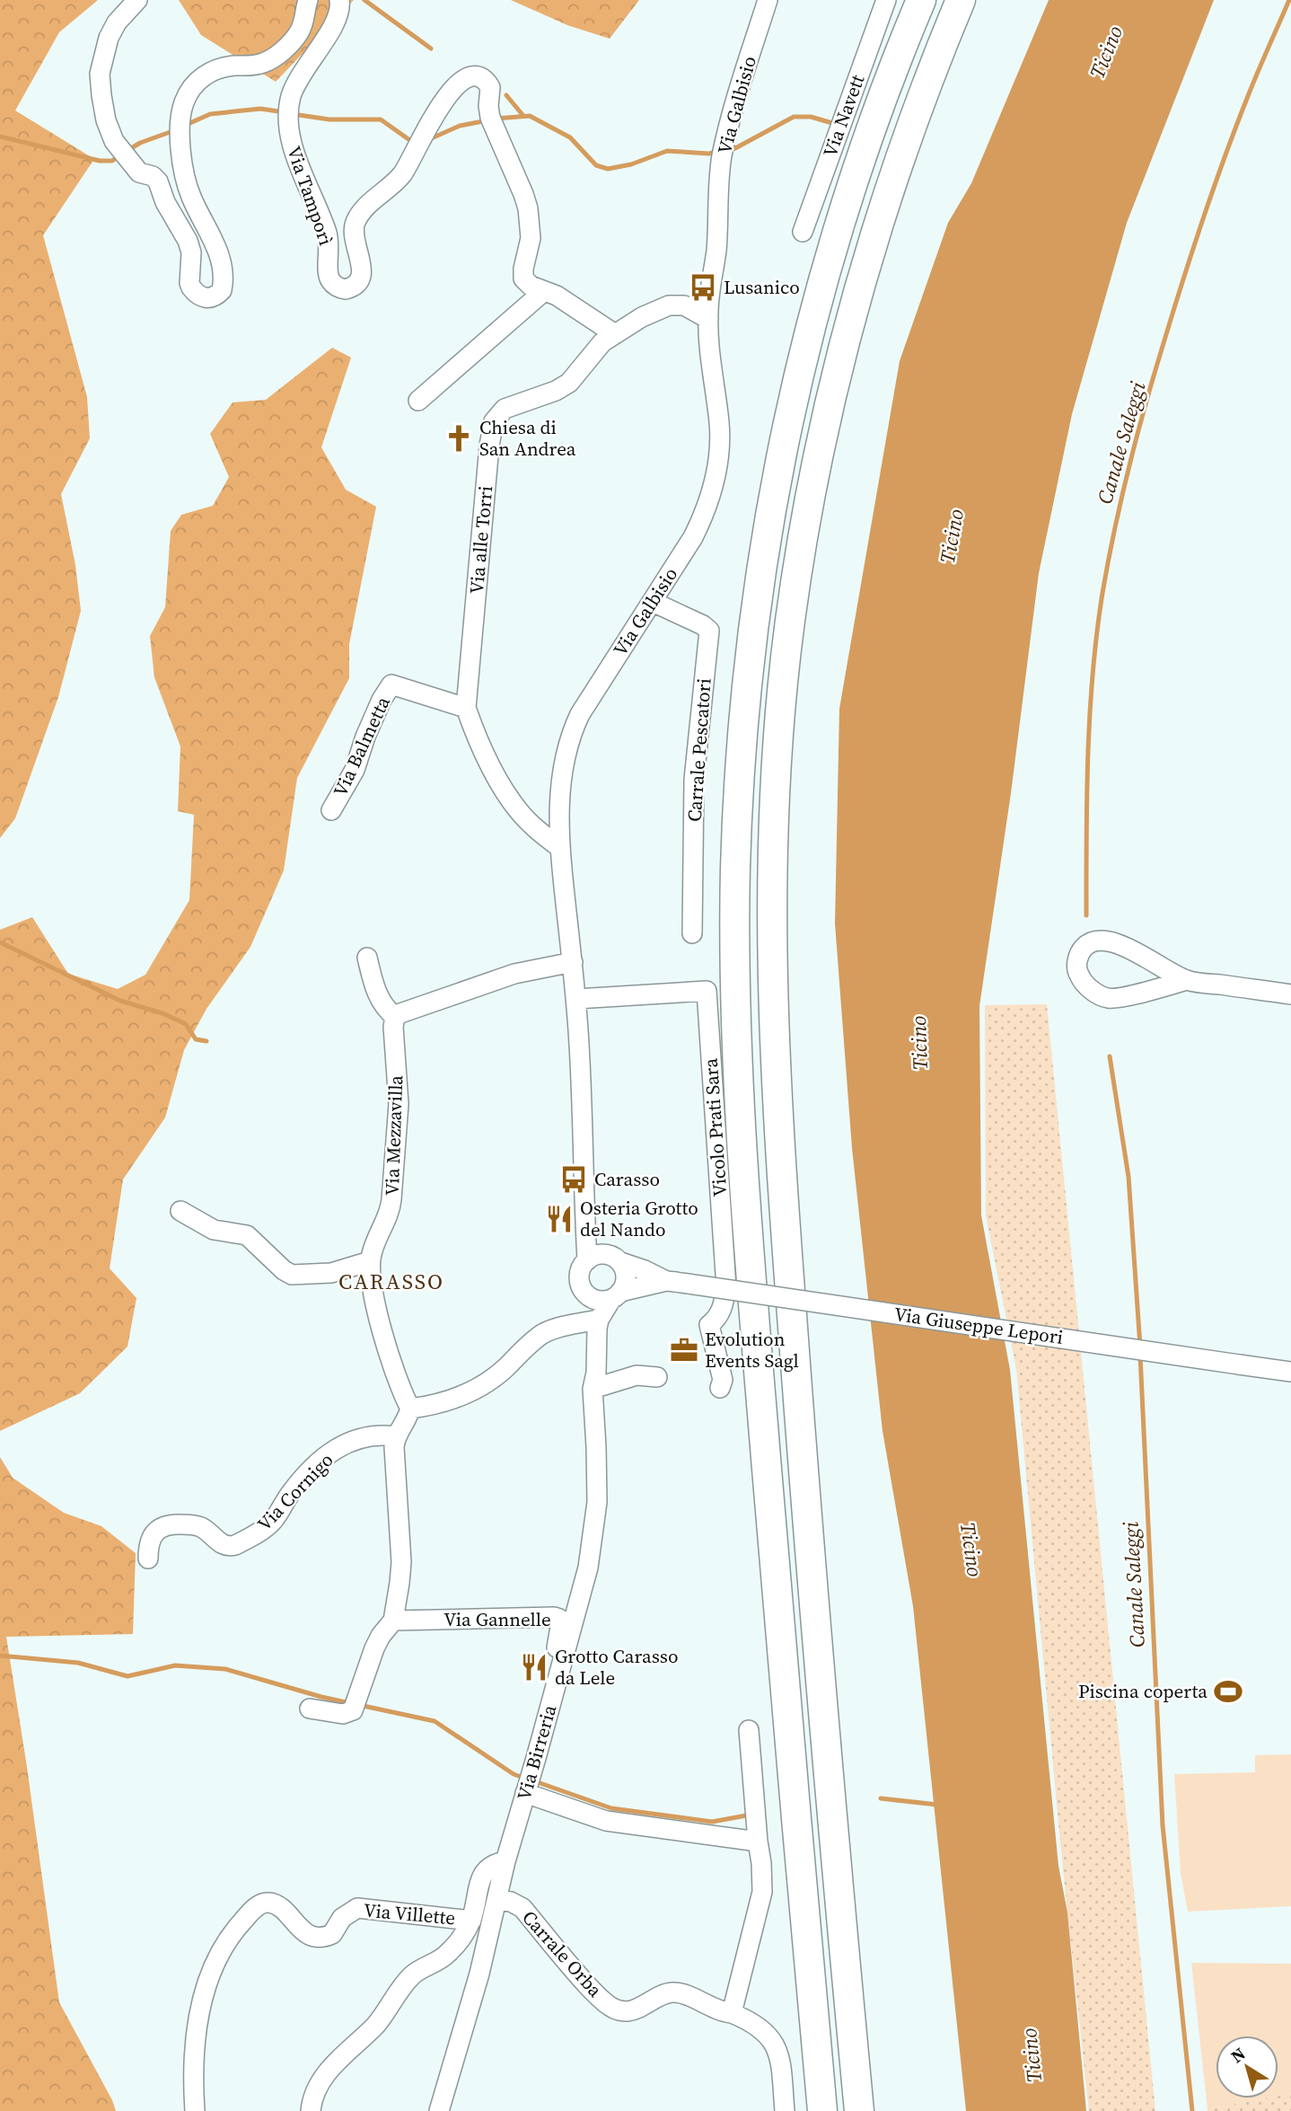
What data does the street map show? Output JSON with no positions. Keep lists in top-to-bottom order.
{
  "streets": {
    "street": [
      "Via Galbisio",
      "Via Navett",
      "Via Tamporì",
      "Via alle Torri",
      "Via Balmetta",
      "Carrale Pescatori",
      "Vicolo Prati Sara",
      "Via Mezzavilla",
      "Via Giuseppe Lepori",
      "Via Cornigo",
      "Via Gannelle",
      "Via Birreria",
      "Via Villette",
      "Carrale Orba"
    ]
  },
  "crossings": [
    ["Via Galbisio", "Via alle Torri"],
    ["Via Galbisio", "Carrale Pescatori"],
    ["Via Galbisio", "Vicolo Prati Sara"],
    ["Via Galbisio", "Via Giuseppe Lepori"],
    ["Via Galbisio", "Via Birreria"],
    ["Via Tamporì", "Via alle Torri"],
    ["Via alle Torri", "Via Balmetta"],
    ["Via Giuseppe Lepori", "Via Birreria"],
    ["Via Gannelle", "Via Birreria"],
    ["Via Birreria", "Via Villette"],
    ["Via Birreria", "Carrale Orba"]
  ],
  "districts": ["CARASSO"],
  "water": ["Ticino", "Canale Saleggi"],
  "places": {
    "bus stop": ["Lusanico", "Carasso"],
    "church": ["Chiesa di San Andrea"],
    "restaurant": ["Osteria Grotto del Nando", "Grotto Carasso da Lele"],
    "office": ["Evolution Events Sagl"],
    "sports": ["Piscina coperta"]
  },
  "north": "top left"
}
